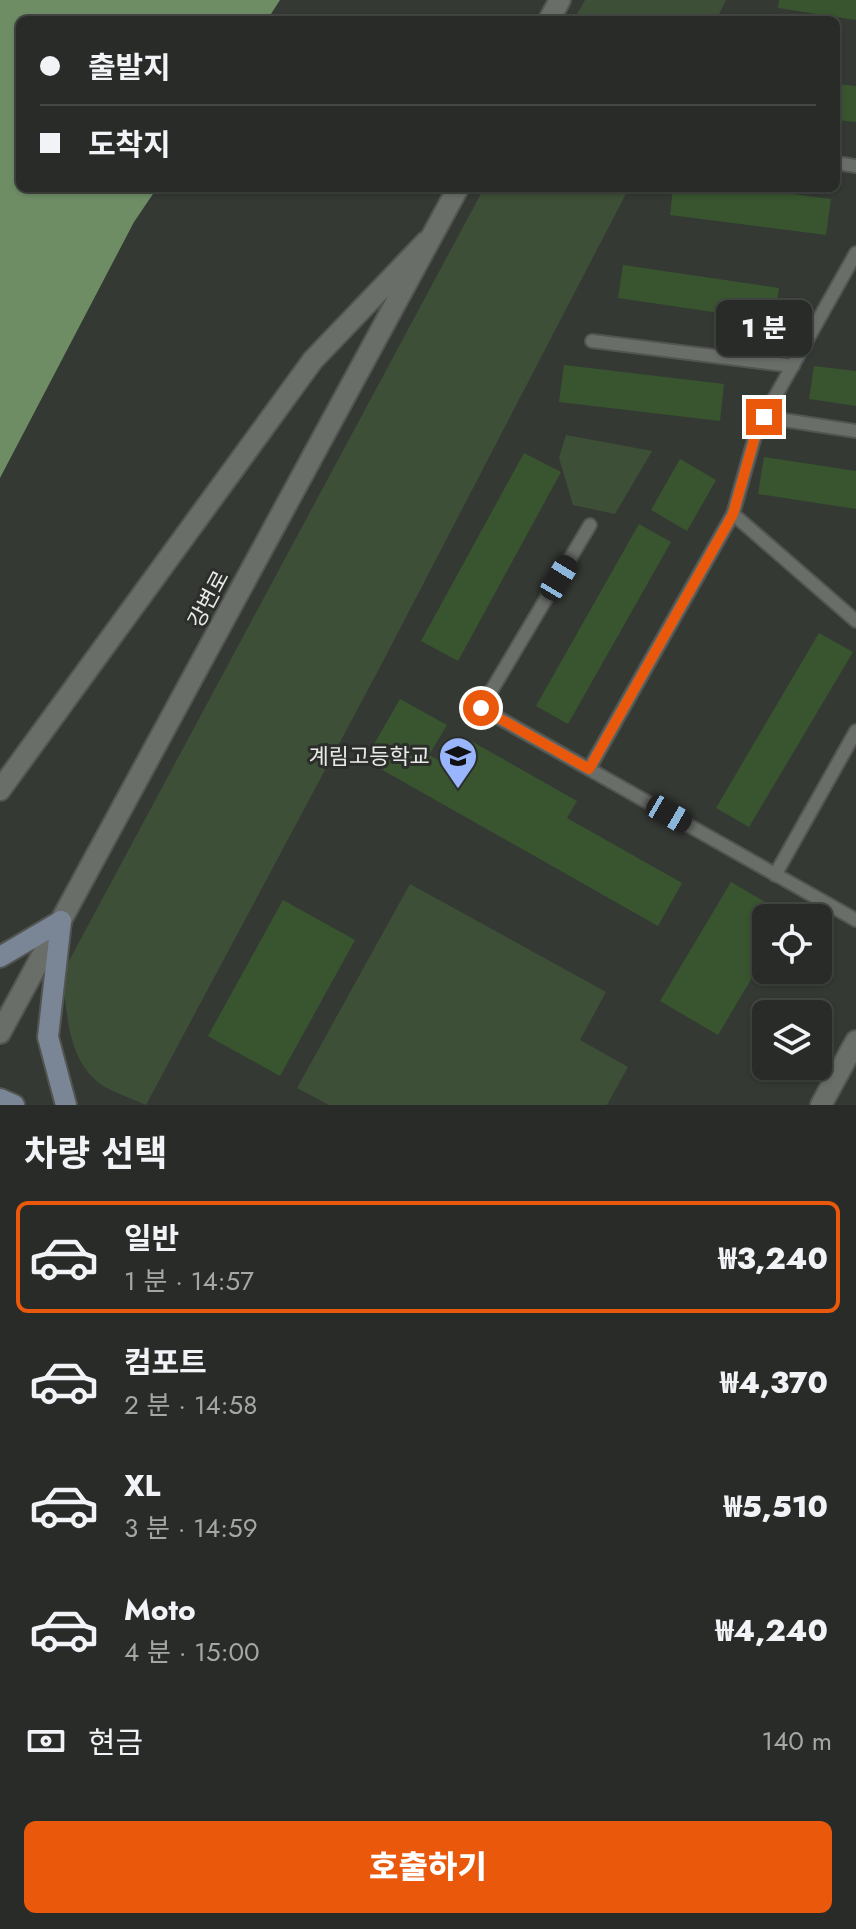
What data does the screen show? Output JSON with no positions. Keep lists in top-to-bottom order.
{
  "streets": {
    "street": ["강변로"]
  },
  "places": {
    "school or university": ["계림고등학교"]
  },
  "page": {
    "banner": ["출발지", "도착지"],
    "bubble": "1 분",
    "heading": "차량 선택",
    "list": [
      {
        "name": "일반",
        "note": "1 분 · 14:57",
        "value": "₩3,240"
      },
      {
        "name": "컴포트",
        "note": "2 분 · 14:58",
        "value": "₩4,370"
      },
      {
        "name": "XL",
        "note": "3 분 · 14:59",
        "value": "₩5,510"
      },
      {
        "name": "Moto",
        "note": "4 분 · 15:00",
        "value": "₩4,240"
      }
    ],
    "pay": ["현금", "140 m"],
    "buttons": "호출하기"
  }
}
